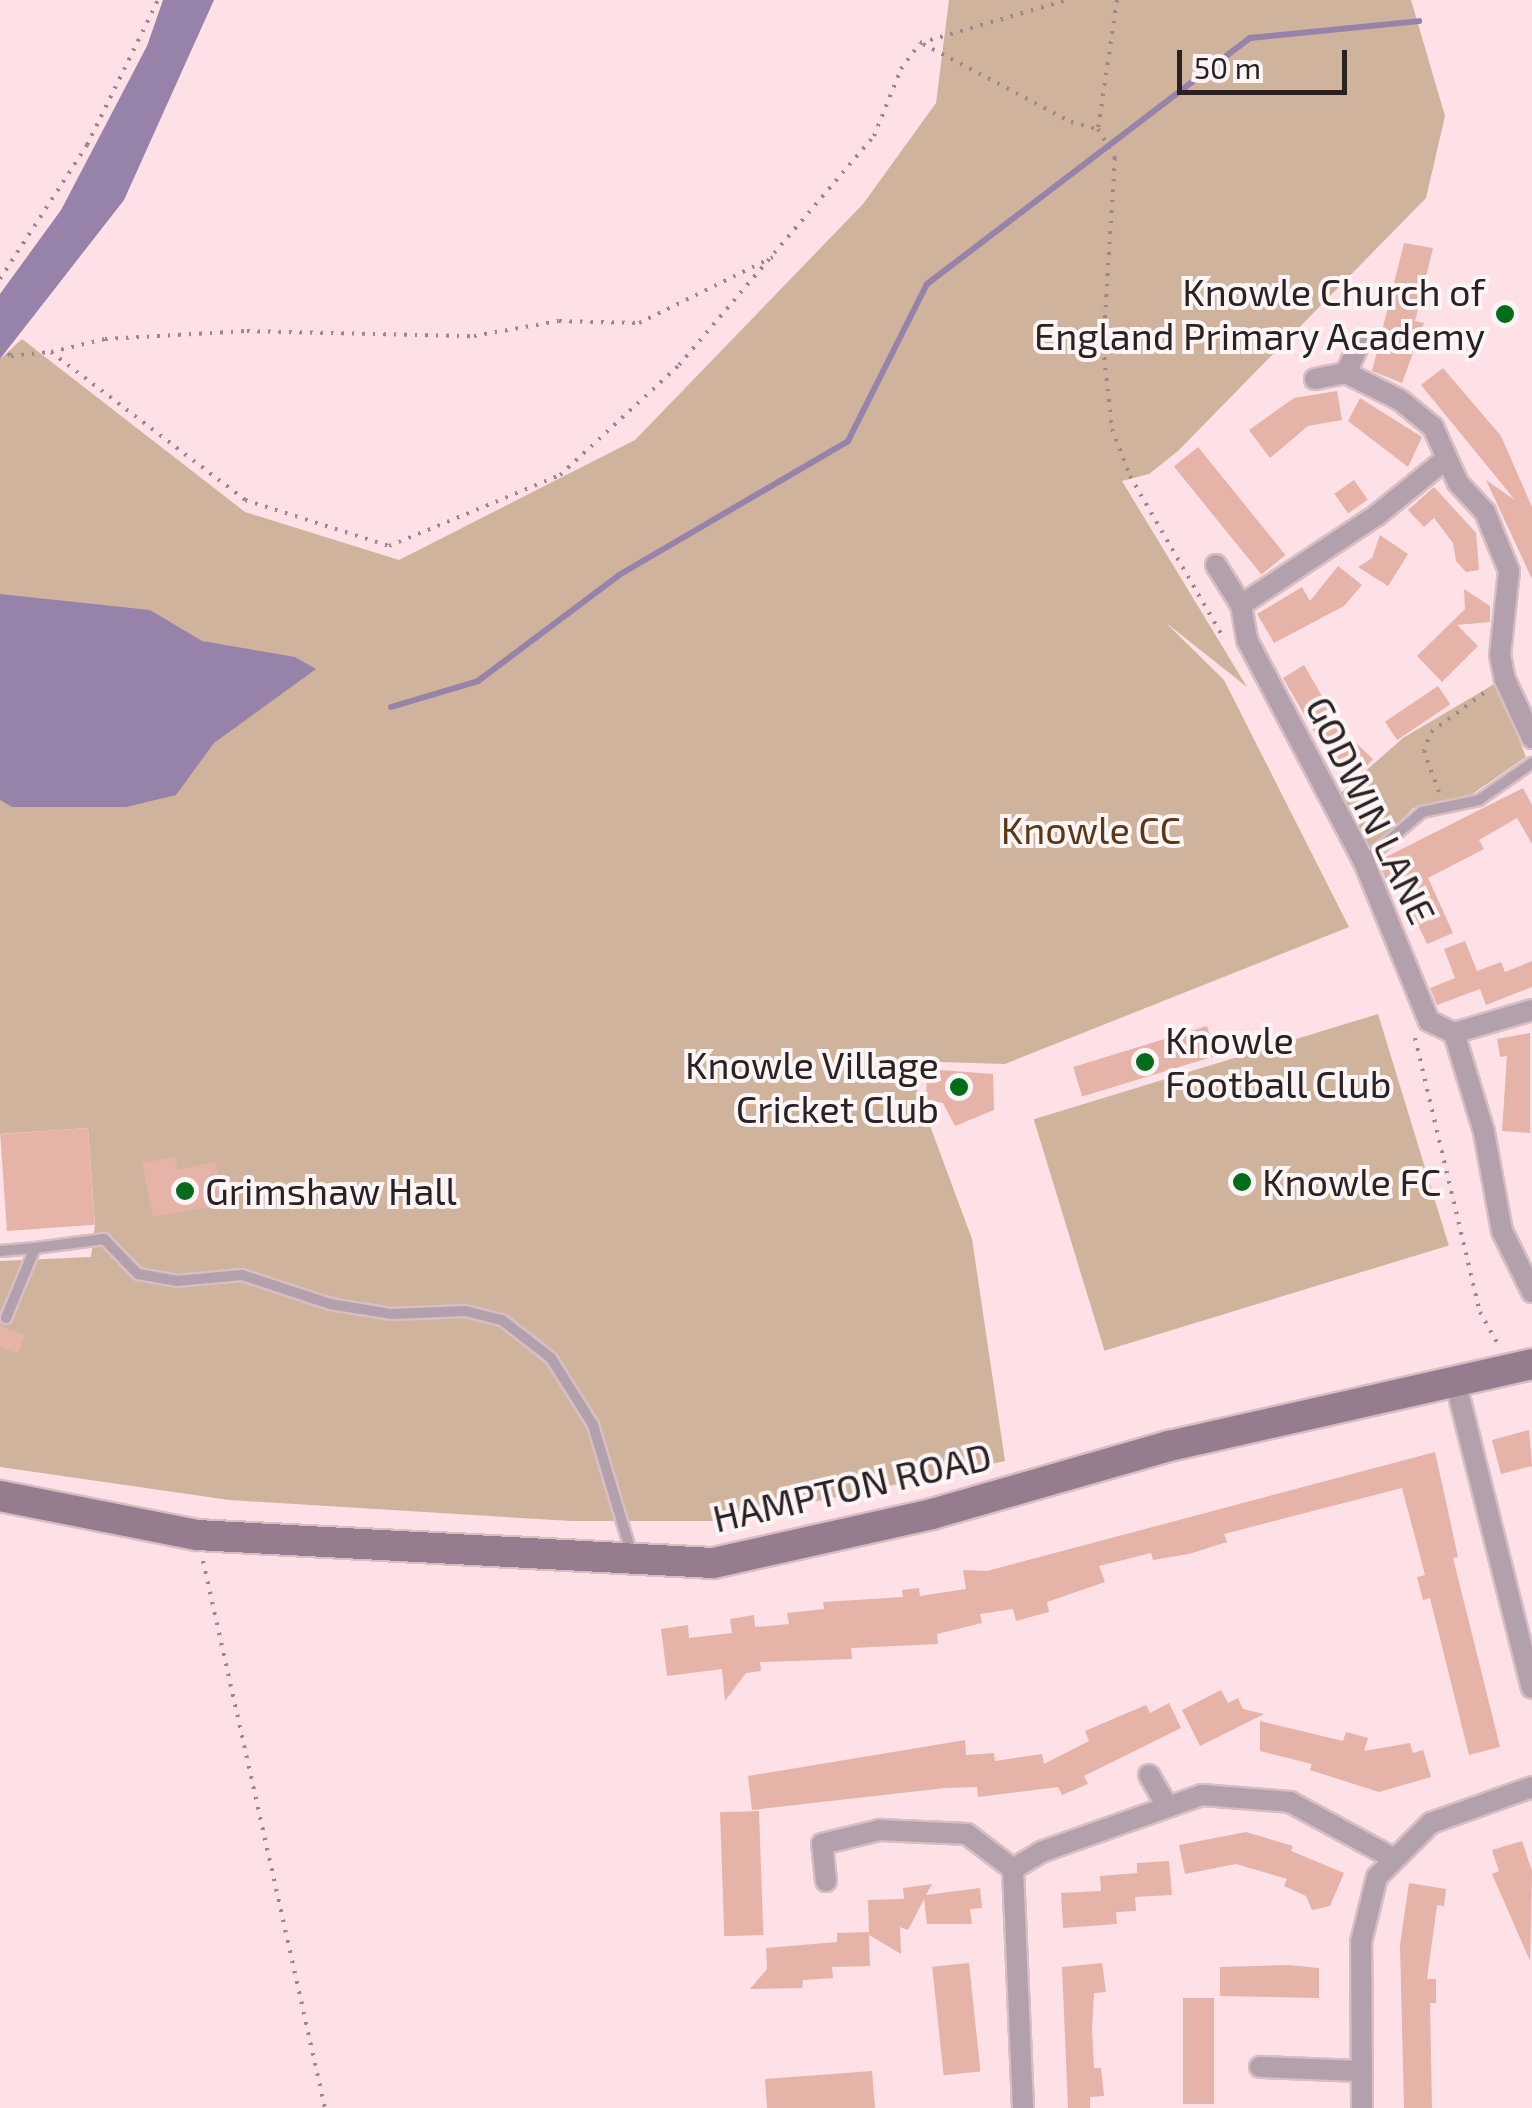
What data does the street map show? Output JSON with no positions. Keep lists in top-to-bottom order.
{
  "streets": {
    "street": ["GODWIN LANE", "HAMPTON ROAD"]
  },
  "parks": ["Knowle CC"],
  "places": [
    "Knowle Church of England Primary Academy",
    "Knowle Football Club",
    "Knowle Village Cricket Club",
    "Knowle FC",
    "Grimshaw Hall"
  ],
  "scale_bar": "50 m"
}
